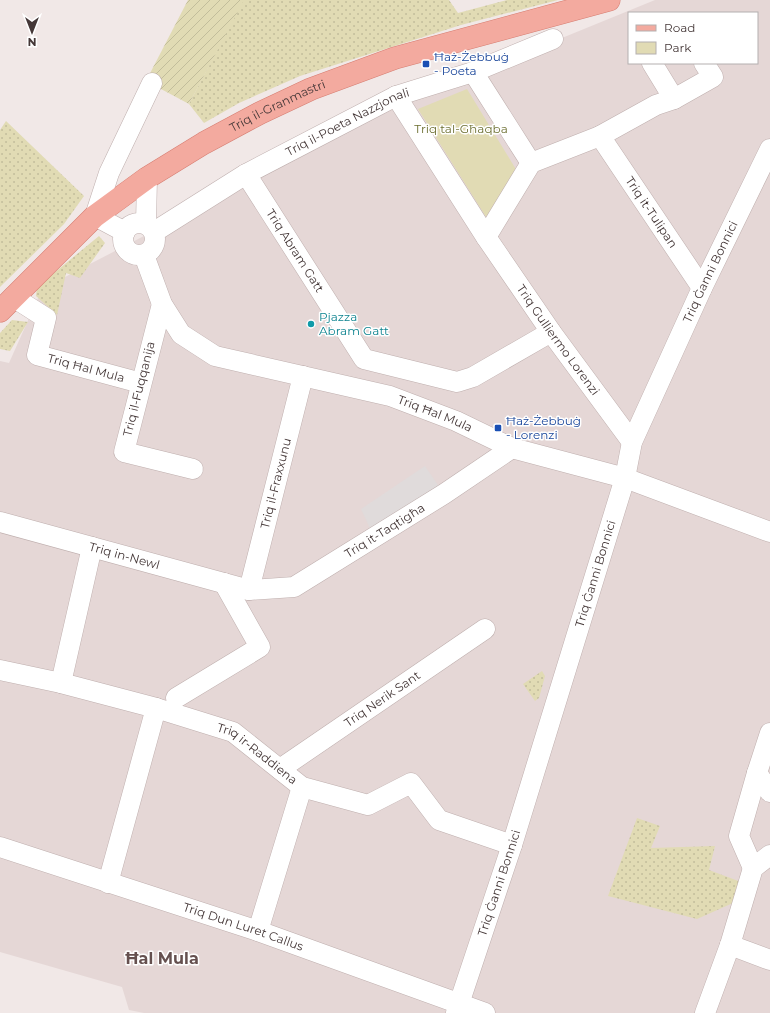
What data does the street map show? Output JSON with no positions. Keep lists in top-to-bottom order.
{
  "streets": {
    "main road": ["Triq il-Granmastri"],
    "street": [
      "Triq il-Poeta Nazzjonali",
      "Triq it-Tulipan",
      "Triq Abram Gatt",
      "Triq Ġanni Bonnici",
      "Triq Gulliermo Lorenzi",
      "Triq Ħal Mula",
      "Triq il-Fuqqanija",
      "Triq il-Fraxxunu",
      "Triq it-Taqtigħa",
      "Triq in-Newl",
      "Triq Nerik Sant",
      "Triq ir-Raddiena",
      "Triq Dun Luret Callus"
    ]
  },
  "crossings": [
    ["Triq il-Granmastri", "Triq Ħal Mula"],
    ["Triq il-Poeta Nazzjonali", "Triq Abram Gatt"],
    ["Triq il-Poeta Nazzjonali", "Triq Gulliermo Lorenzi"],
    ["Triq il-Poeta Nazzjonali", "Triq Ħal Mula"],
    ["Triq it-Tulipan", "Triq Ġanni Bonnici"],
    ["Triq Abram Gatt", "Triq Gulliermo Lorenzi"],
    ["Triq Ġanni Bonnici", "Triq Gulliermo Lorenzi"],
    ["Triq Ġanni Bonnici", "Triq Ħal Mula"],
    ["Triq Ġanni Bonnici", "Triq ir-Raddiena"],
    ["Triq Ġanni Bonnici", "Triq Dun Luret Callus"],
    ["Triq Ħal Mula", "Triq il-Fuqqanija"],
    ["Triq Ħal Mula", "Triq il-Fraxxunu"],
    ["Triq Ħal Mula", "Triq it-Taqtigħa"],
    ["Triq il-Fraxxunu", "Triq it-Taqtigħa"],
    ["Triq il-Fraxxunu", "Triq in-Newl"],
    ["Triq it-Taqtigħa", "Triq in-Newl"],
    ["Triq Nerik Sant", "Triq ir-Raddiena"]
  ],
  "districts": ["Ħal Mula"],
  "parks": ["Triq tal-Għaqba"],
  "places": {
    "transit": ["Ħaż-Żebbuġ - Poeta", "Ħaż-Żebbuġ - Lorenzi"],
    "other": ["Pjazza Abram Gatt"]
  },
  "legend": ["Road", "Park"],
  "north": "bottom"
}
